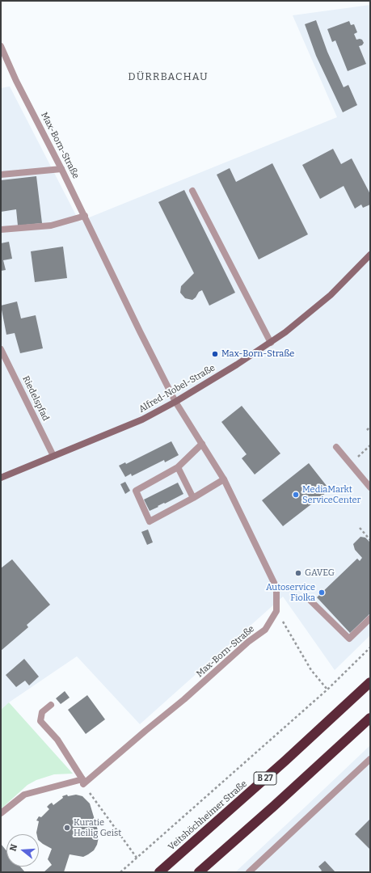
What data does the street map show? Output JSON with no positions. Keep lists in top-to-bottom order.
{
  "streets": {
    "highway": ["B 27", "Veitshöchheimer Straße"],
    "street": ["Max-Born-Straße", "Alfred-Nobel-Straße", "Riedelspfad"]
  },
  "crossings": [
    ["Max-Born-Straße", "Alfred-Nobel-Straße"],
    ["Alfred-Nobel-Straße", "Riedelspfad"]
  ],
  "districts": ["DÜRRBACHAU"],
  "places": [
    "Max-Born-Straße",
    "MediaMarkt ServiceCenter",
    "GAVEG",
    "Autoservice Fiolka",
    "Kuratie Heilig Geist"
  ],
  "north": "left"
}
